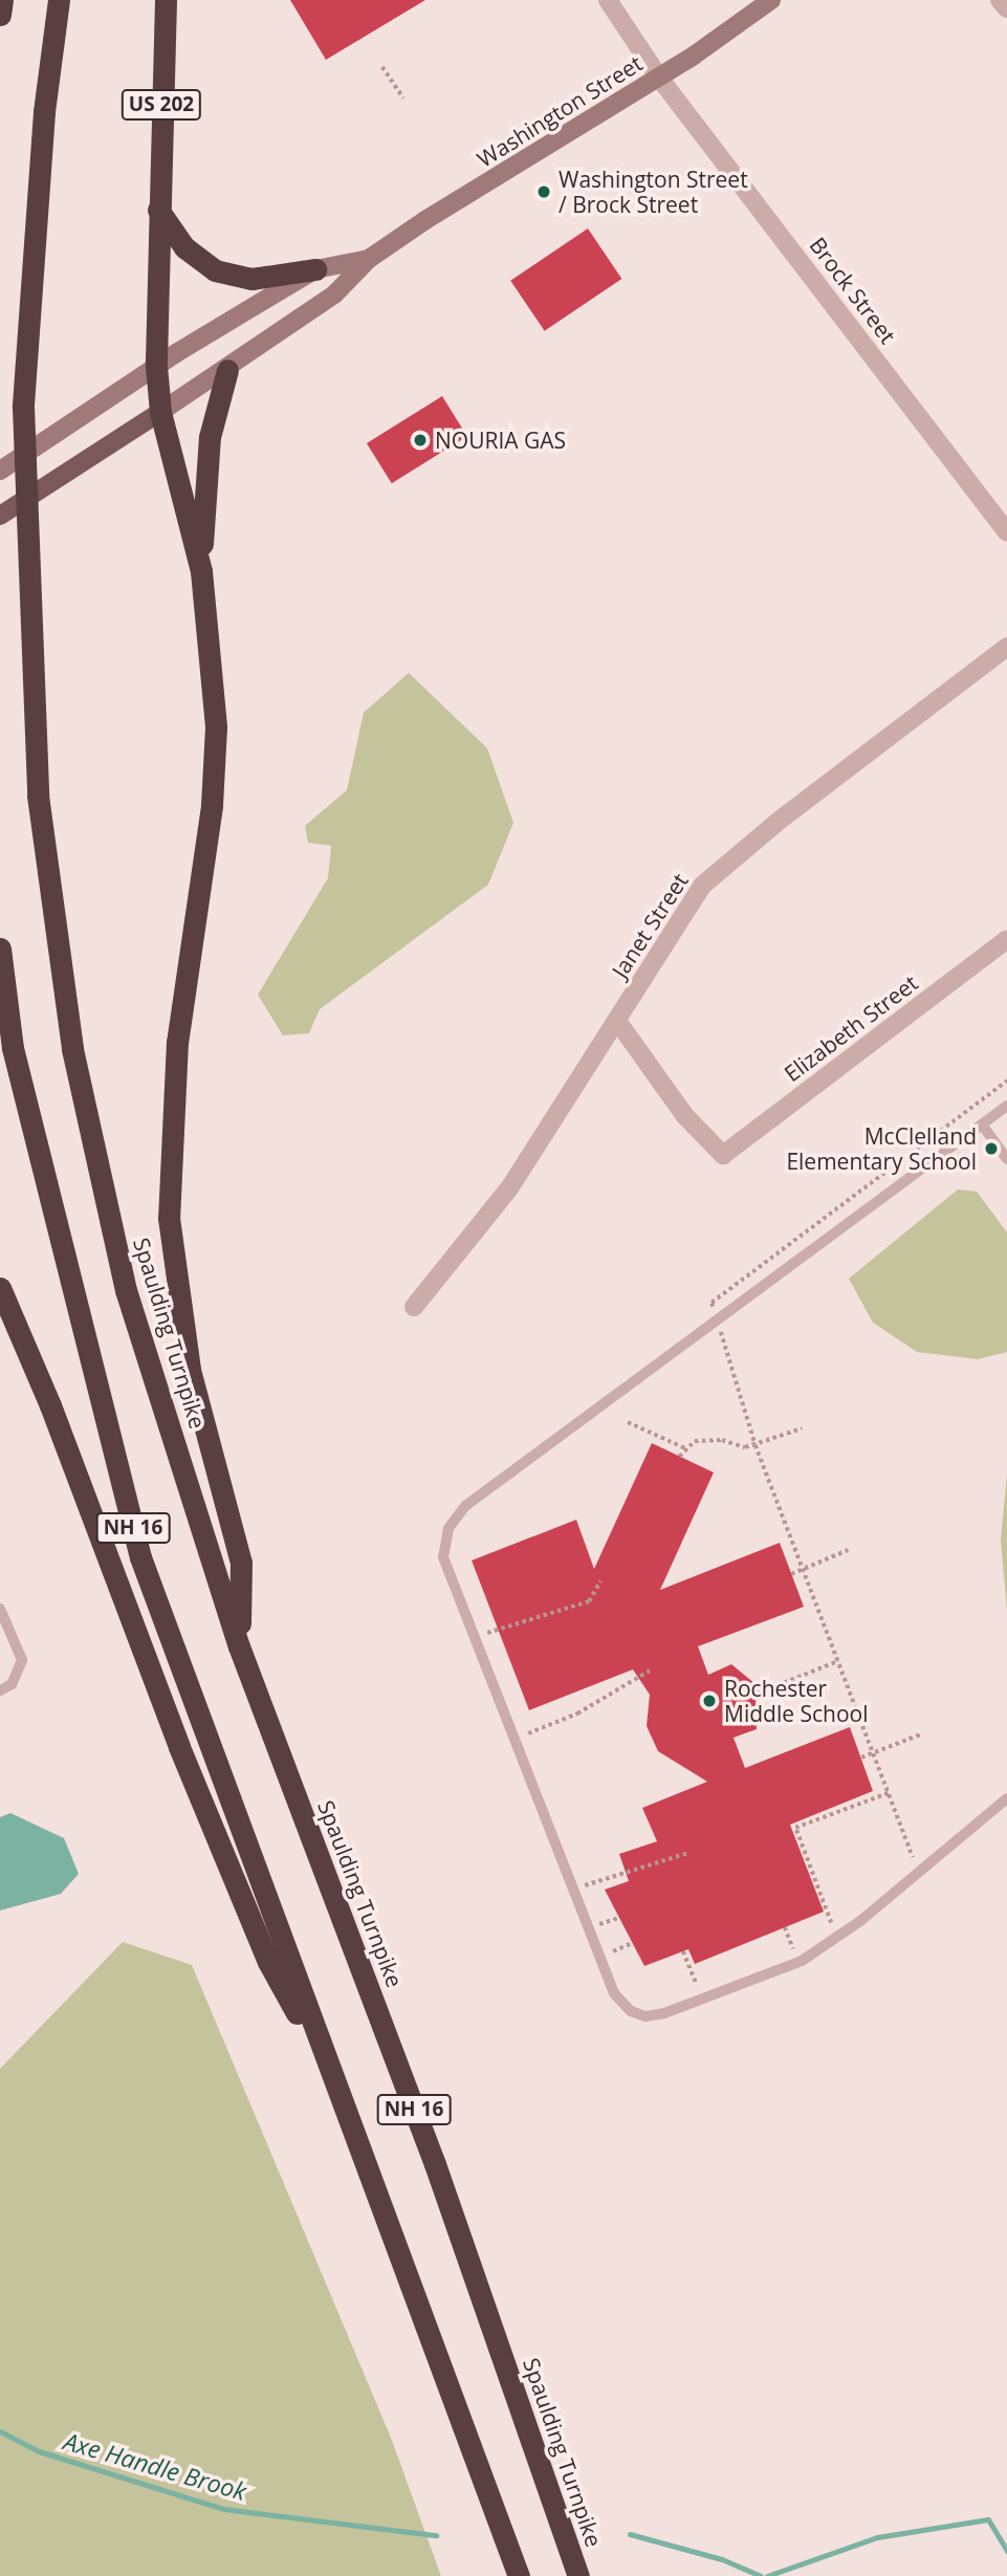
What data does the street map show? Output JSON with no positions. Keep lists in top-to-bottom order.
{
  "streets": {
    "highway": ["US 202", "Spaulding Turnpike", "NH 16"],
    "main road": ["Washington Street"],
    "street": ["Brock Street", "Janet Street", "Elizabeth Street"]
  },
  "crossings": [
    ["US 202", "Washington Street"],
    ["Washington Street", "Brock Street"],
    ["Janet Street", "Elizabeth Street"]
  ],
  "water": ["Axe Handle Brook"],
  "places": [
    "Washington Street / Brock Street",
    "NOURIA GAS",
    "McClelland Elementary School",
    "Rochester Middle School"
  ]
}
